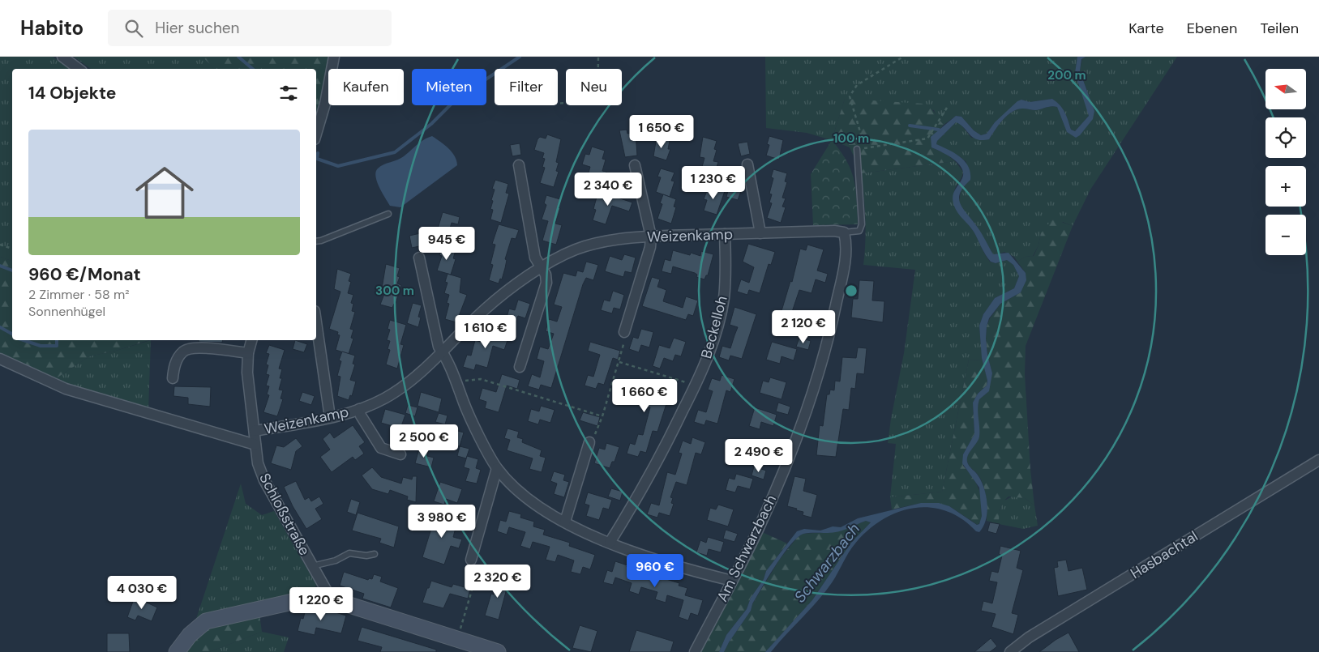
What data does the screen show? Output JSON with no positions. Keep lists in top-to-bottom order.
{
  "streets": {
    "street": [
      "Weizenkamp",
      "Beckelloh",
      "Schloßstraße",
      "Am Schwarzbach",
      "Hasbachtal"
    ]
  },
  "crossings": [
    ["Weizenkamp", "Beckelloh"],
    ["Weizenkamp", "Schloßstraße"],
    ["Weizenkamp", "Am Schwarzbach"]
  ],
  "water": ["Schwarzbach"],
  "north": "left",
  "page": {
    "header": "Habito",
    "search": "Hier suchen",
    "nav": ["Karte", "Ebenen", "Teilen"],
    "map_buttons": ["+", "−"],
    "chip": [
      "Kaufen",
      "Mieten",
      "Filter",
      "Neu"
    ],
    "heading": "14 Objekte",
    "price": [
      "1 650 €",
      "1 230 €",
      "2 340 €",
      "945 €",
      "2 120 €",
      "1 610 €",
      "1 660 €",
      "2 500 €",
      "2 490 €",
      "3 980 €",
      "960 €",
      "2 320 €",
      "4 030 €",
      "1 220 €"
    ],
    "list": [
      {
        "name": "960 €/Monat",
        "note": "2 Zimmer · 58 m² · Sonnenhügel"
      }
    ]
  },
  "rings": ["200 m", "100 m", "300 m"]
}
